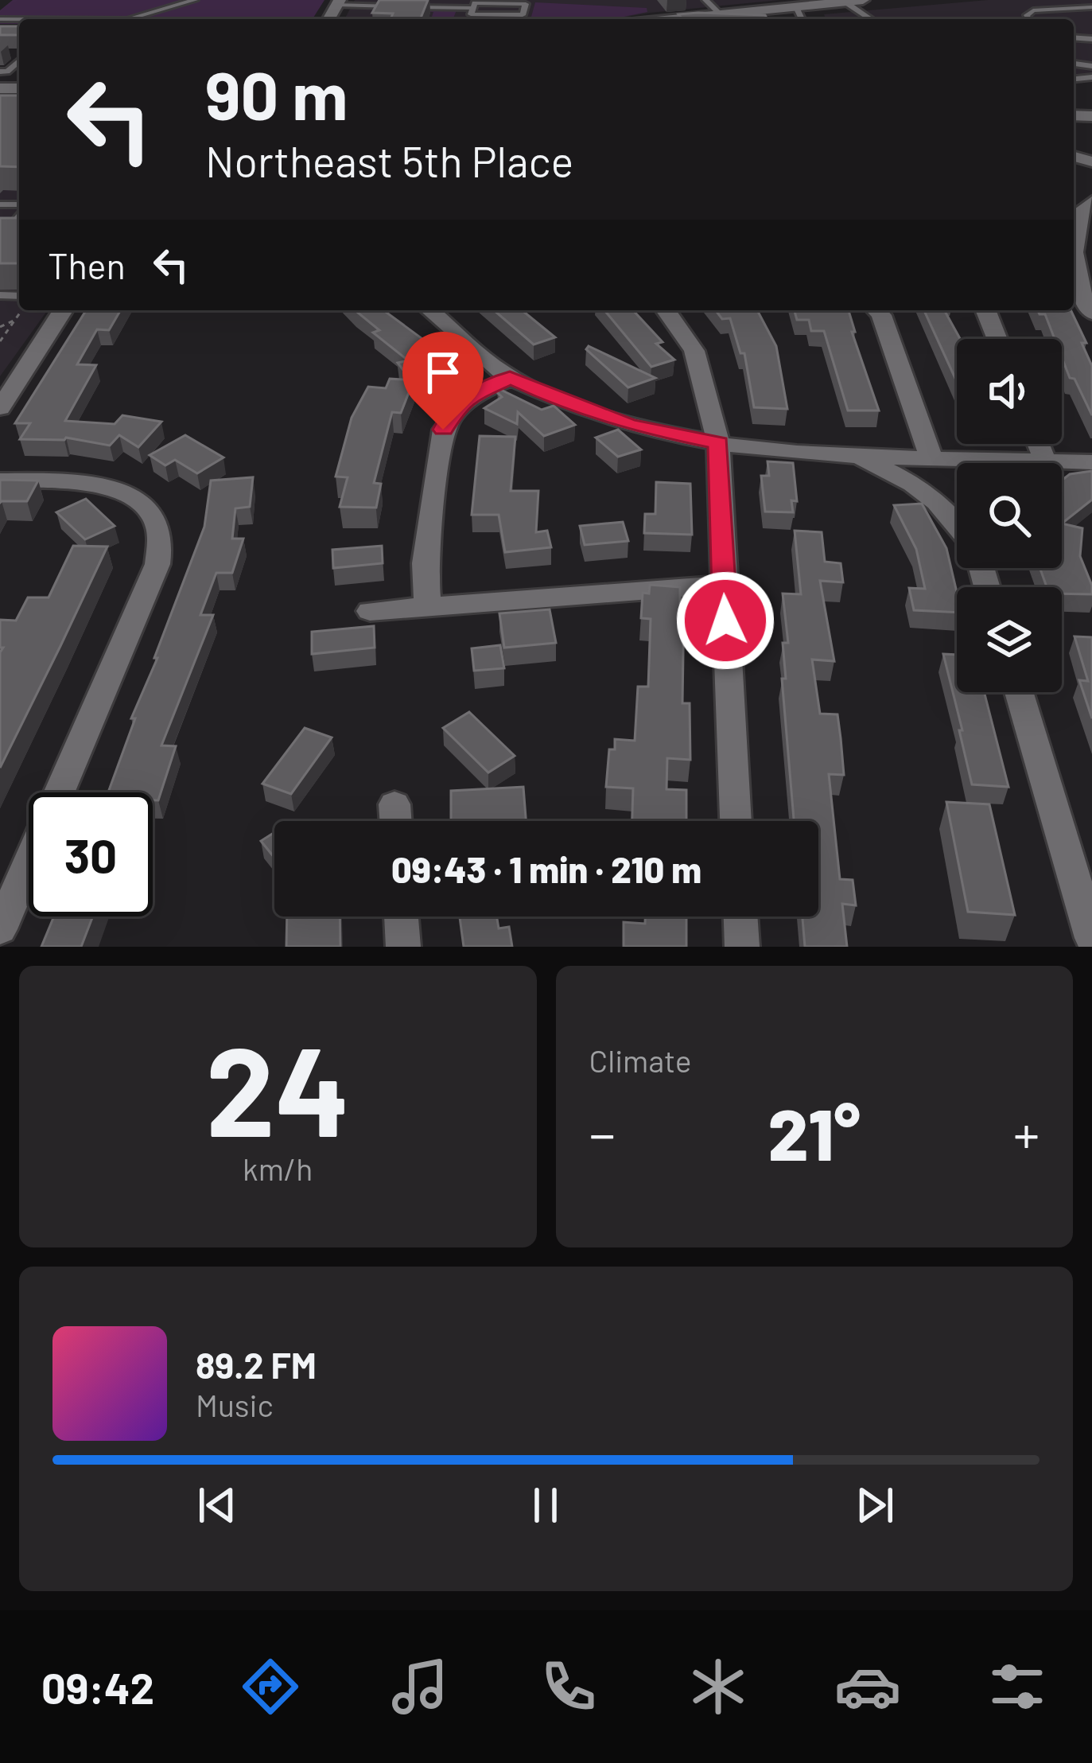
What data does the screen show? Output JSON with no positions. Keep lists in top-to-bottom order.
{
  "page": {
    "turn": ["90 m", "Northeast 5th Place"],
    "then": "Then",
    "limit": "30",
    "trip": "09:43 · 1 min · 210 m",
    "tile": [
      ["24", "km/h"],
      "Climate"
    ],
    "heat": ["−", "21°", "+"],
    "song": ["89.2 FM", "Music"],
    "tabs": "09:42"
  }
}
